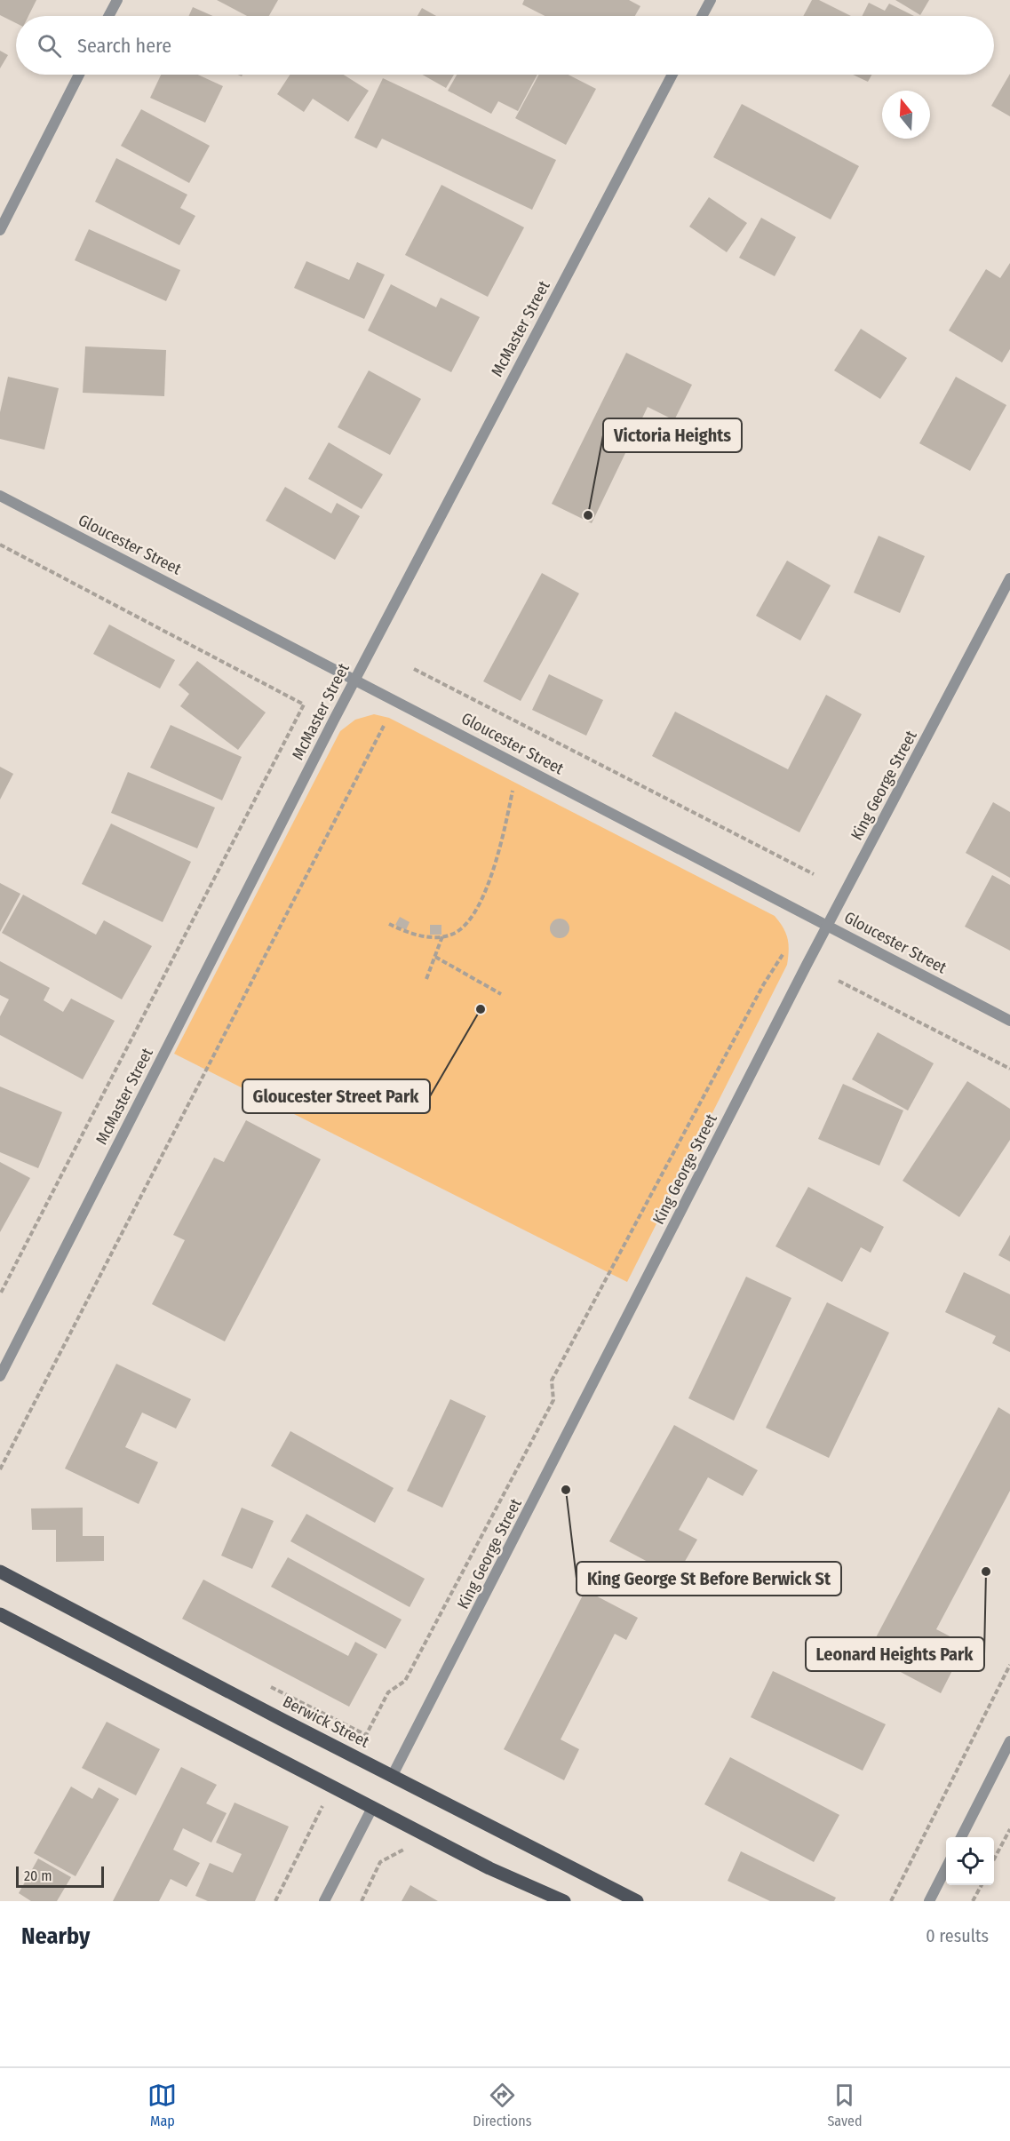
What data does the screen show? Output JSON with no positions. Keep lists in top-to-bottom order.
{
  "streets": {
    "main road": ["Berwick Street"],
    "street": ["McMaster Street", "Gloucester Street", "King George Street"]
  },
  "crossings": [
    ["McMaster Street", "Gloucester Street"],
    ["Gloucester Street", "King George Street"],
    ["King George Street", "Berwick Street"]
  ],
  "places": [
    "Victoria Heights",
    "Gloucester Street Park",
    "King George St Before Berwick St",
    "Leonard Heights Park"
  ],
  "scale_bar": "20 m",
  "north": "top",
  "page": {
    "search": "Search here",
    "scale": "20 m",
    "heading": ["Nearby", "0 results"],
    "nav": ["Map", "Directions", "Saved"]
  }
}
